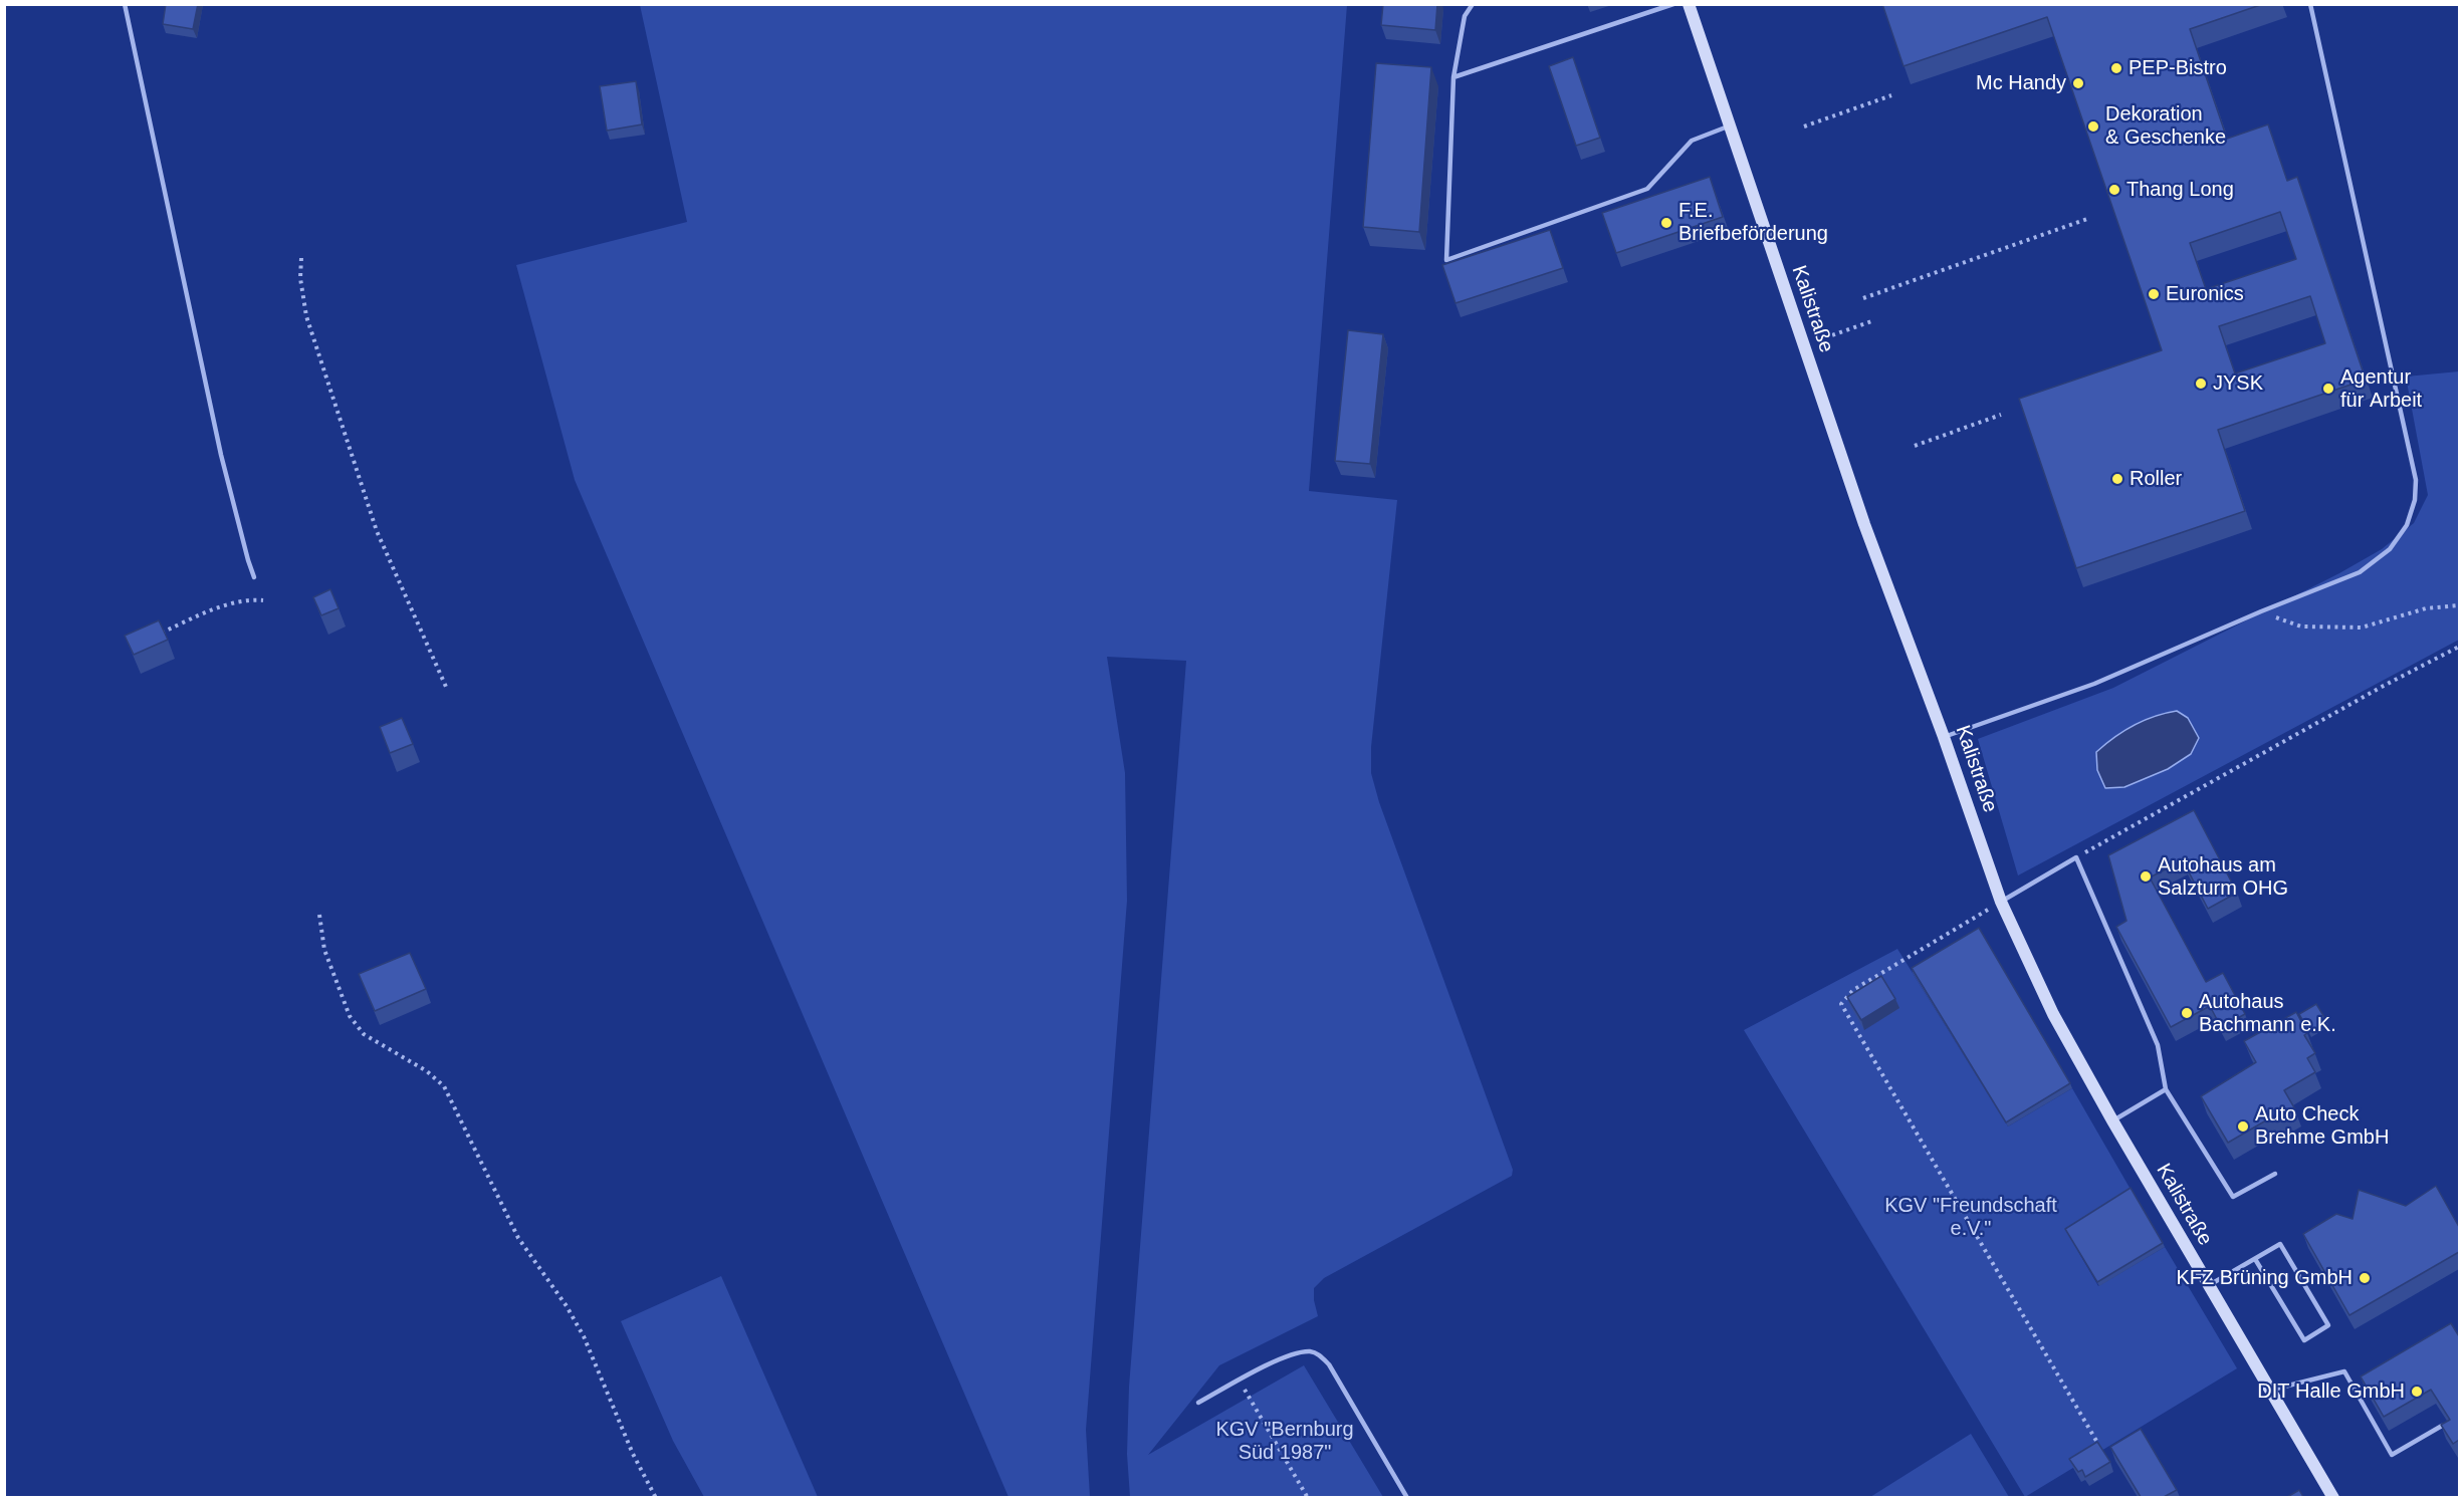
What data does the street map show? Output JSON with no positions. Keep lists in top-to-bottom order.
{
  "streets": {
    "street": ["Kalistraße"]
  },
  "parks": ["KGV \"Freundschaft e.V.\"", "KGV \"Bernburg Süd 1987\""],
  "places": [
    "PEP-Bistro",
    "Mc Handy",
    "Dekoration & Geschenke",
    "Thang Long",
    "F.E. Briefbeförderung",
    "Euronics",
    "JYSK",
    "Agentur für Arbeit",
    "Roller",
    "Autohaus am Salzturm OHG",
    "Autohaus Bachmann e.K.",
    "Auto Check Brehme GmbH",
    "KFZ Brüning GmbH",
    "DIT Halle GmbH"
  ]
}
